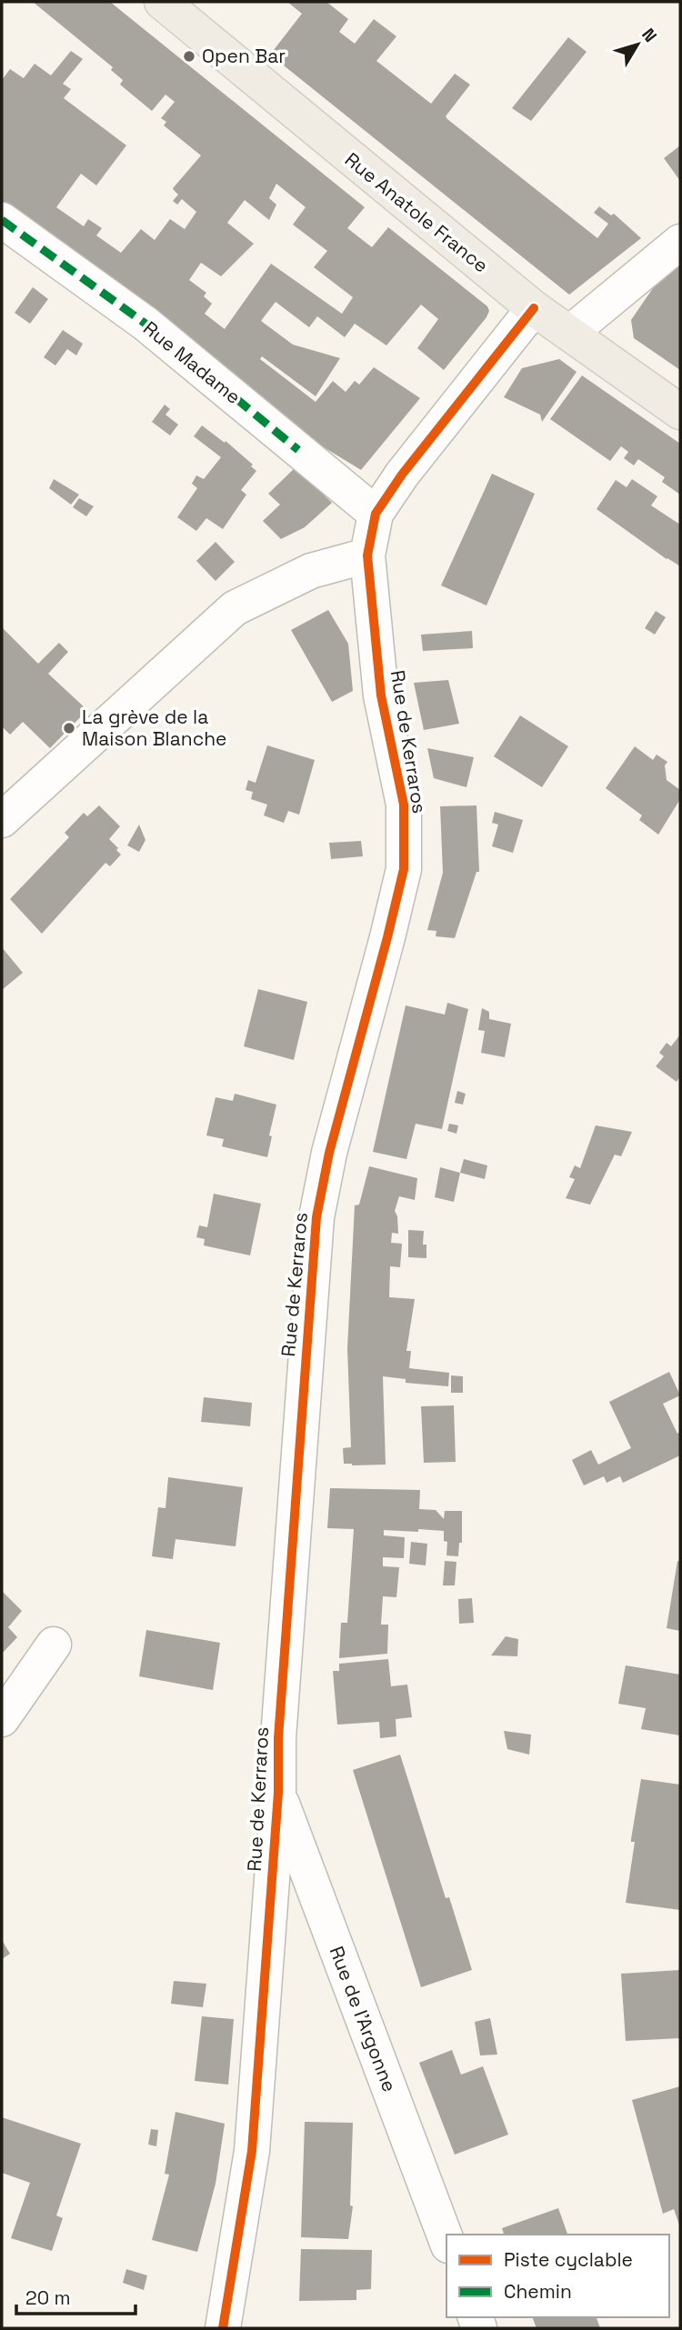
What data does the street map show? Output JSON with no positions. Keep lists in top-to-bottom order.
{
  "streets": {
    "main road": ["Rue Anatole France"],
    "street": ["Rue Madame", "Rue de Kerraros", "Rue de l'Argonne"]
  },
  "crossings": [
    ["Rue Anatole France", "Rue de Kerraros"],
    ["Rue Madame", "Rue de Kerraros"],
    ["Rue de Kerraros", "Rue de l'Argonne"]
  ],
  "places": ["Open Bar", "La grève de la Maison Blanche"],
  "legend": ["Piste cyclable", "Chemin"],
  "scale_bar": "20 m",
  "north": "top right"
}
